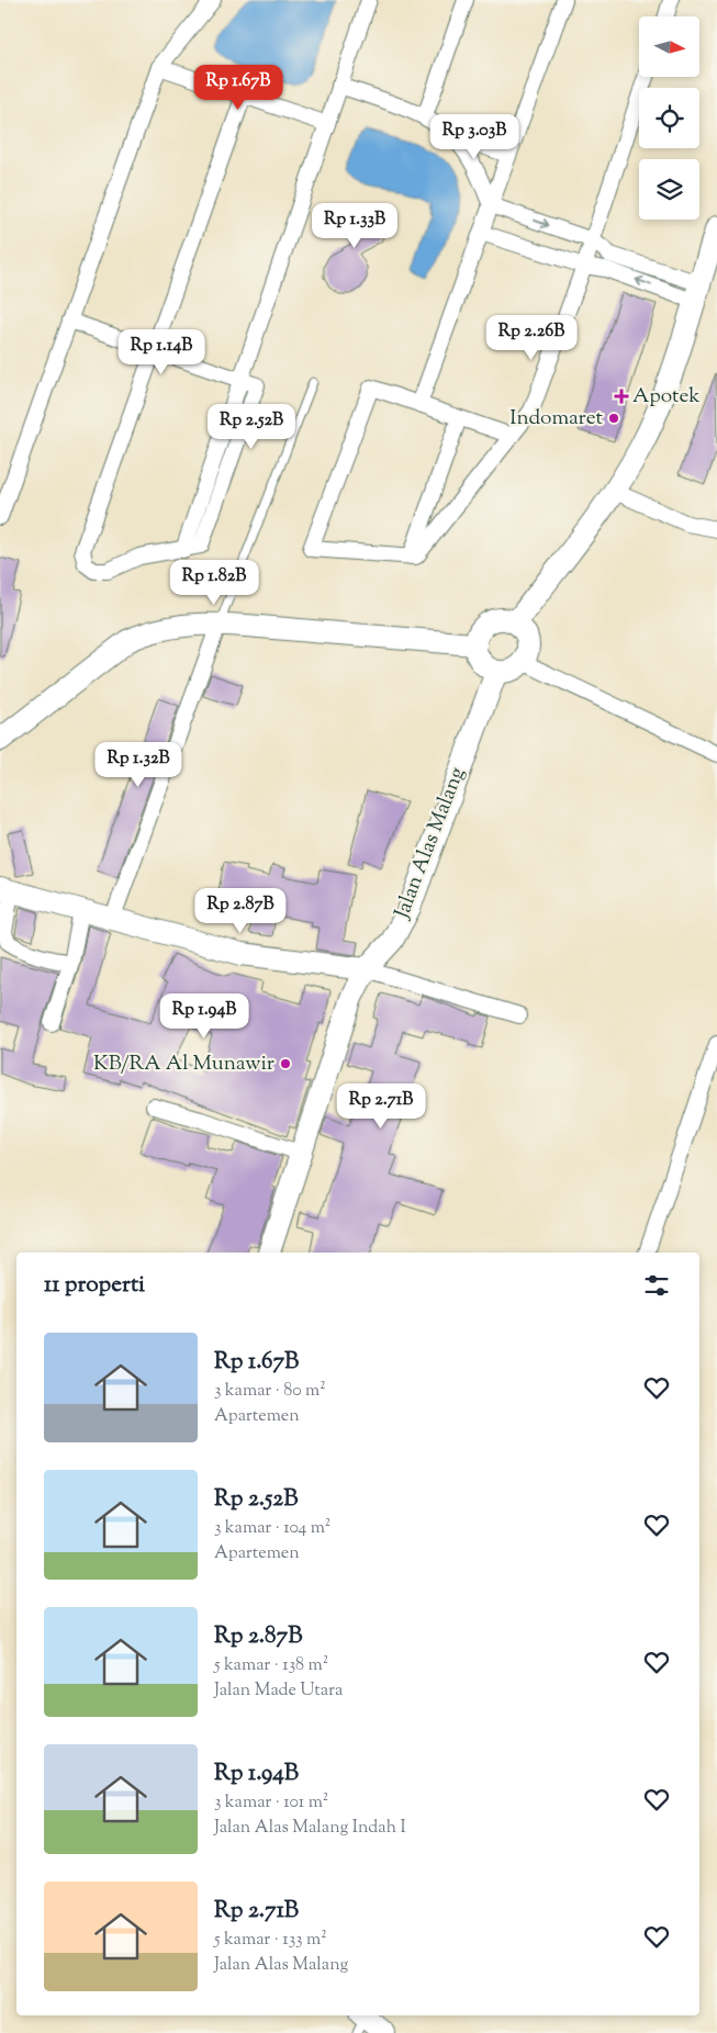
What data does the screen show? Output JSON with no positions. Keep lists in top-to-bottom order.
{
  "streets": {
    "main road": ["Jalan Alas Malang"]
  },
  "places": {
    "health": ["Apotek"],
    "other": ["Indomaret", "KB/RA Al Munawir"]
  },
  "north": "right",
  "page": {
    "price": [
      "Rp 1.67B",
      "Rp 3.03B",
      "Rp 1.33B",
      "Rp 2.26B",
      "Rp 1.14B",
      "Rp 2.52B",
      "Rp 1.82B",
      "Rp 1.32B",
      "Rp 2.87B",
      "Rp 1.94B",
      "Rp 2.71B"
    ],
    "heading": "11 properti",
    "list": [
      {
        "name": "Rp 1.67B",
        "note": "3 kamar · 80 m² · Apartemen"
      },
      {
        "name": "Rp 2.52B",
        "note": "3 kamar · 104 m² · Apartemen"
      },
      {
        "name": "Rp 2.87B",
        "note": "5 kamar · 138 m² · Jalan Made Utara"
      },
      {
        "name": "Rp 1.94B",
        "note": "3 kamar · 101 m² · Jalan Alas Malang Indah I"
      },
      {
        "name": "Rp 2.71B",
        "note": "5 kamar · 133 m² · Jalan Alas Malang"
      }
    ]
  }
}
